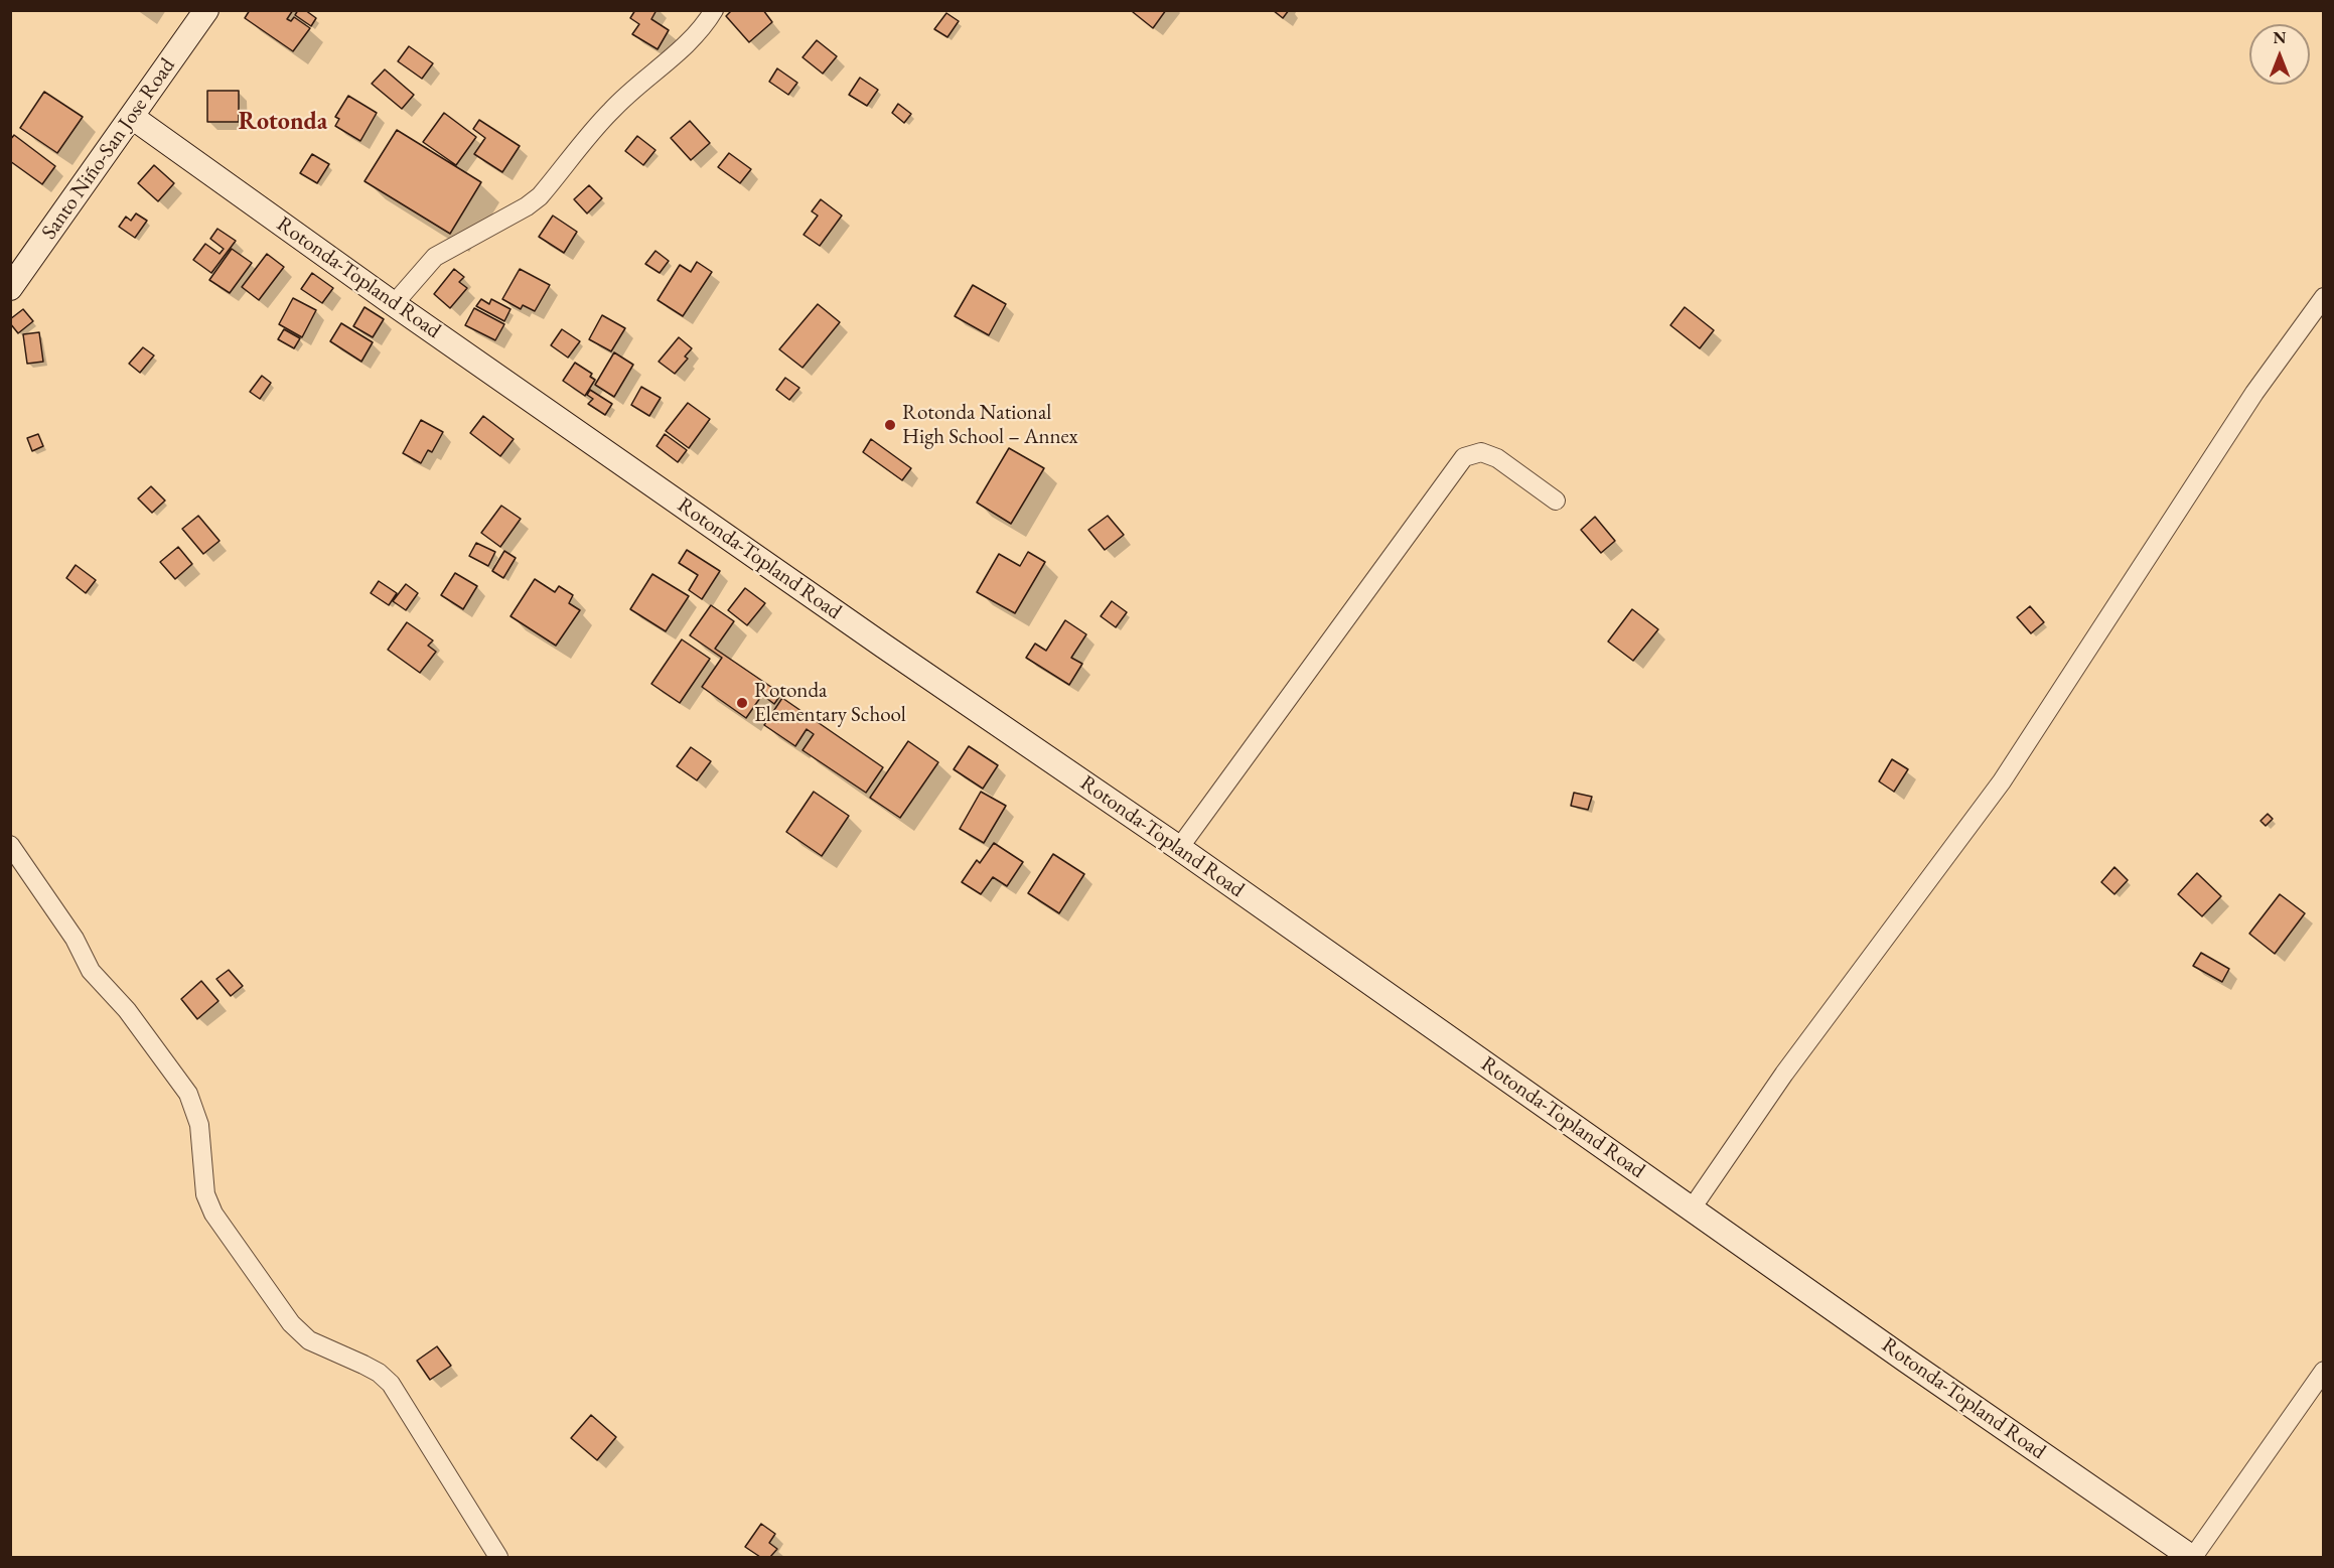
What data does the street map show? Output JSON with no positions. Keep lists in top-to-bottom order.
{
  "streets": {
    "main road": ["Santo Niño-San Jose Road", "Rotonda-Topland Road"]
  },
  "crossings": [
    ["Santo Niño-San Jose Road", "Rotonda-Topland Road"]
  ],
  "districts": ["Rotonda"],
  "places": ["Rotonda National High School – Annex", "Rotonda Elementary School"],
  "north": "top"
}
